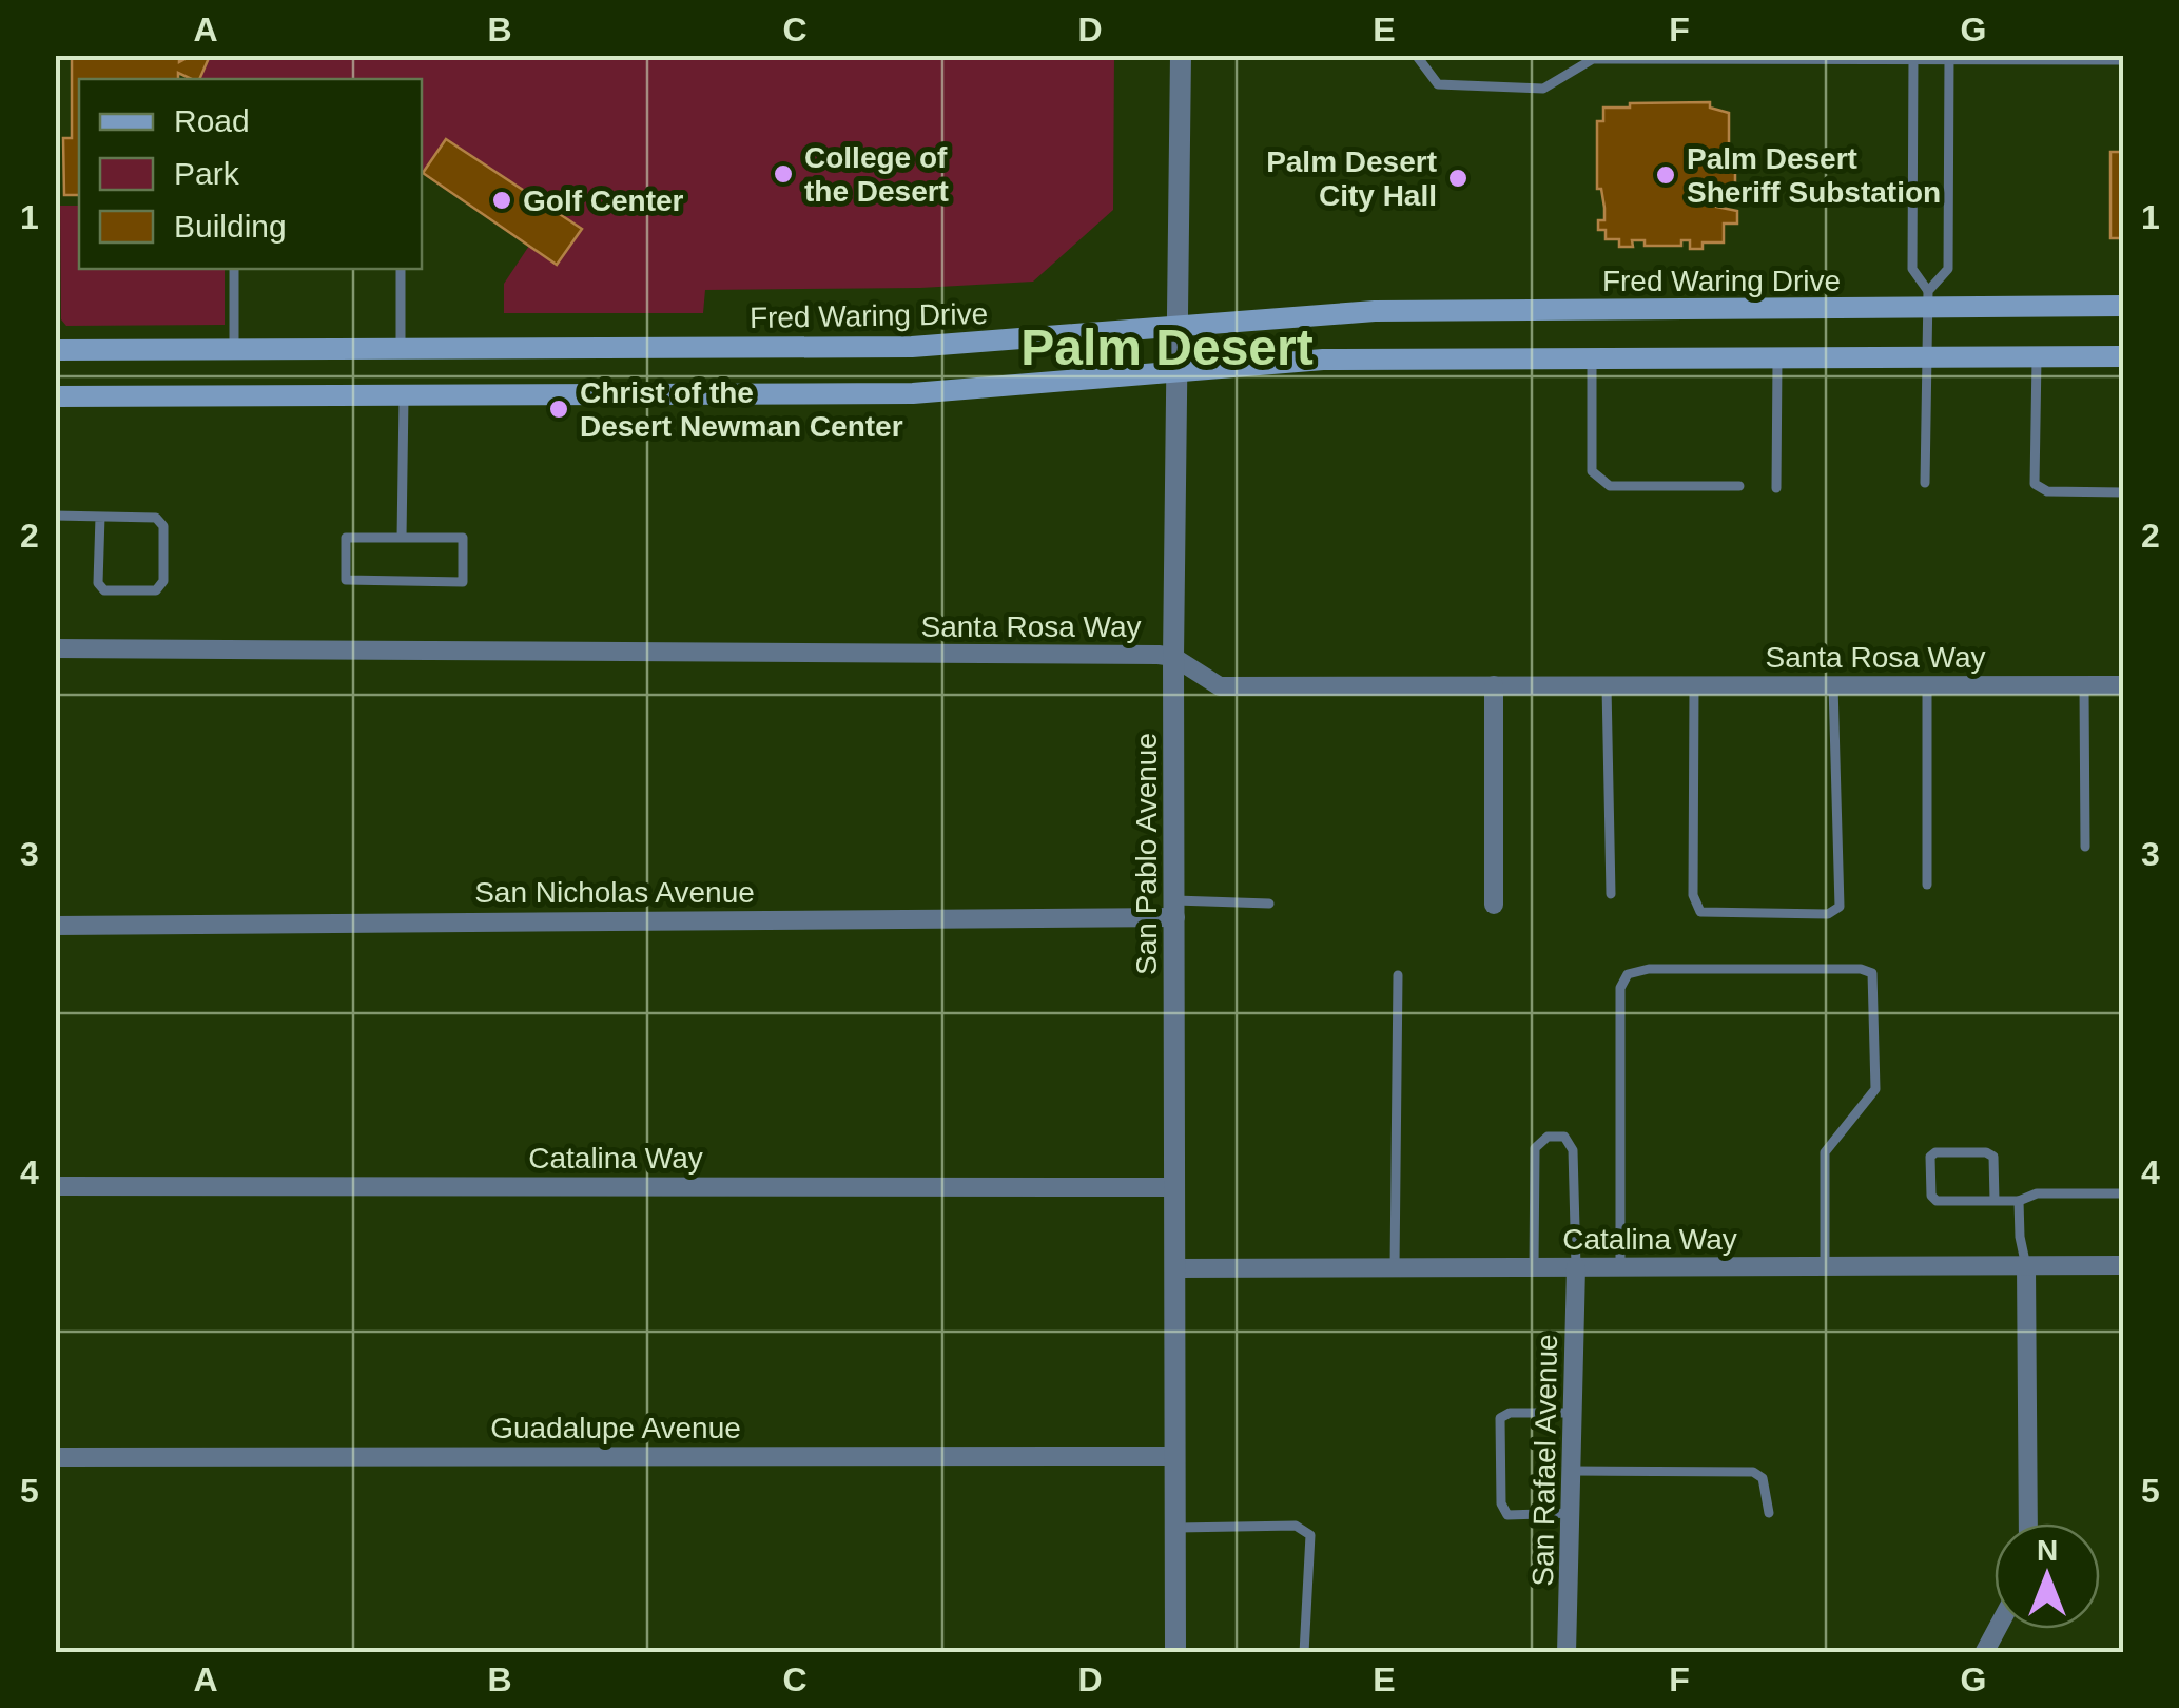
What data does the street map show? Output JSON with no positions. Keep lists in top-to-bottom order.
{
  "streets": {
    "main road": ["Fred Waring Drive"],
    "street": [
      "Santa Rosa Way",
      "San Pablo Avenue",
      "San Nicholas Avenue",
      "Catalina Way",
      "Guadalupe Avenue",
      "San Rafael Avenue"
    ]
  },
  "crossings": [
    ["Fred Waring Drive", "San Pablo Avenue"],
    ["Santa Rosa Way", "San Pablo Avenue"],
    ["San Pablo Avenue", "San Nicholas Avenue"],
    ["San Pablo Avenue", "Catalina Way"],
    ["San Pablo Avenue", "Guadalupe Avenue"],
    ["Catalina Way", "San Rafael Avenue"]
  ],
  "districts": ["Palm Desert"],
  "places": [
    "College of the Desert",
    "Palm Desert Sheriff Substation",
    "Palm Desert City Hall",
    "Golf Center",
    "Christ of the Desert Newman Center"
  ],
  "legend": ["Road", "Park", "Building"],
  "north": "top",
  "grid": {
    "columns": [
      "A",
      "B",
      "C",
      "D",
      "E",
      "F",
      "G"
    ],
    "rows": [
      "1",
      "2",
      "3",
      "4",
      "5"
    ]
  }
}
